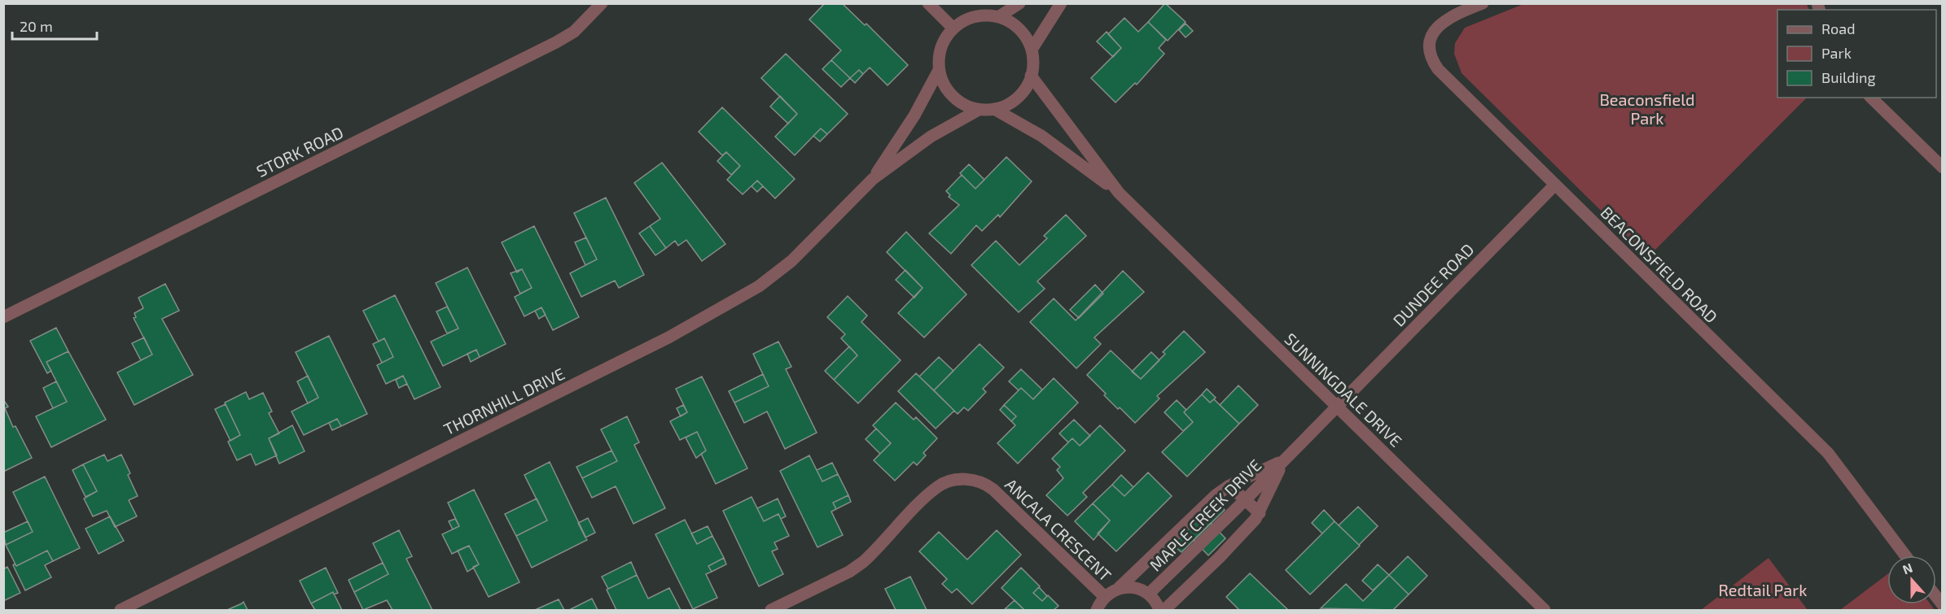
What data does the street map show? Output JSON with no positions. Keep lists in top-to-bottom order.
{
  "streets": {
    "street": [
      "STORK ROAD",
      "BEACONSFIELD ROAD",
      "DUNDEE ROAD",
      "SUNNINGDALE DRIVE",
      "THORNHILL DRIVE",
      "MAPLE CREEK DRIVE",
      "ANCALA CRESCENT"
    ]
  },
  "crossings": [
    ["BEACONSFIELD ROAD", "DUNDEE ROAD"],
    ["DUNDEE ROAD", "SUNNINGDALE DRIVE"],
    ["DUNDEE ROAD", "MAPLE CREEK DRIVE"],
    ["SUNNINGDALE DRIVE", "THORNHILL DRIVE"],
    ["SUNNINGDALE DRIVE", "MAPLE CREEK DRIVE"],
    ["MAPLE CREEK DRIVE", "ANCALA CRESCENT"]
  ],
  "parks": ["Beaconsfield Park", "Redtail Park"],
  "legend": ["Road", "Park", "Building"],
  "scale_bar": "20 m",
  "north": "top"
}
